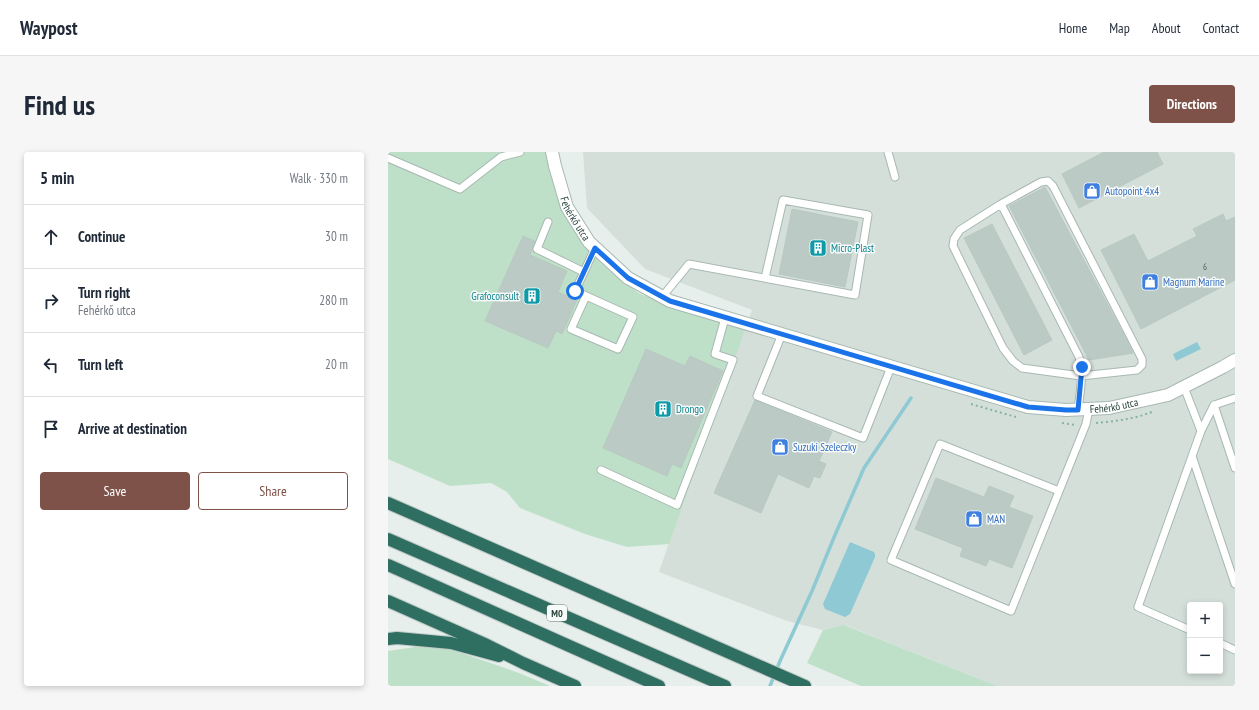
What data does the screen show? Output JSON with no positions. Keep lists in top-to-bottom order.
{
  "streets": {
    "highway": ["M0"],
    "street": ["Fehérkő utca"]
  },
  "places": {
    "shop": [
      "Autopoint 4x4",
      "Magnum Marine",
      "Suzuki Szeleczky",
      "MAN"
    ],
    "building": ["Micro-Plast", "Grafoconsult", "Drongo"]
  },
  "house_numbers": ["6"],
  "page": {
    "header": "Waypost",
    "nav": [
      "Home",
      "Map",
      "About",
      "Contact"
    ],
    "buttons": [
      "Directions",
      ["Save", "Share"]
    ],
    "title": "Find us",
    "heading": ["5 min", "Walk · 330 m"],
    "list": [
      ["Continue", "30 m"],
      ["Turn right", "Fehérkő utca", "280 m"],
      ["Turn left", "20 m"],
      "Arrive at destination"
    ],
    "map_buttons": ["+", "−"]
  }
}
